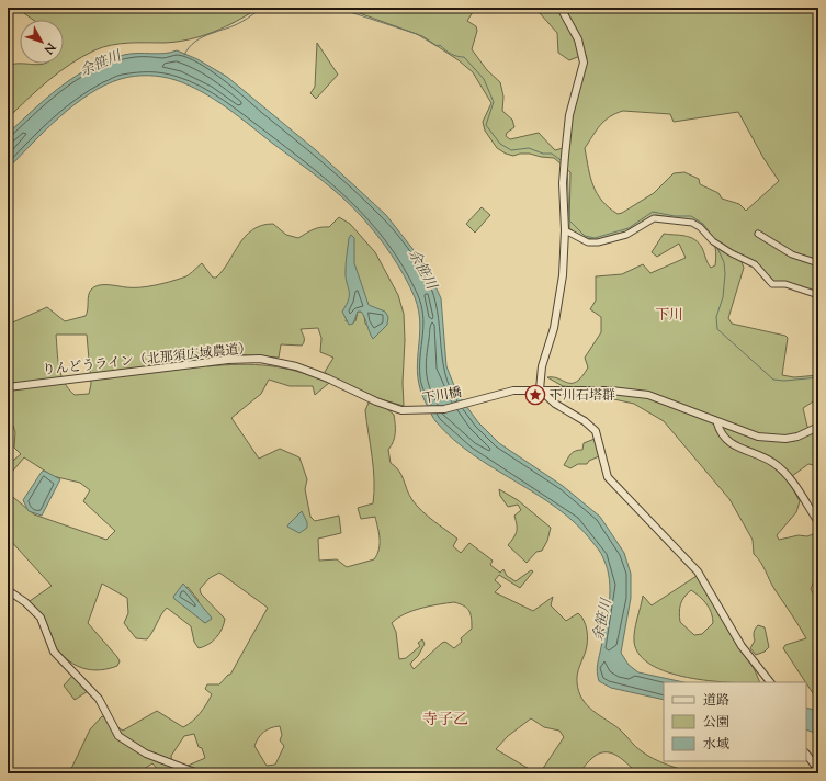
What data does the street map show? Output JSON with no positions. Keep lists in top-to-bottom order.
{
  "streets": {
    "street": ["りんどうライン（北那須広域農道）", "下川橋"]
  },
  "crossings": [
    ["りんどうライン（北那須広域農道）", "下川橋"]
  ],
  "districts": ["下川", "寺子乙"],
  "water": ["余笹川"],
  "places": {
    "place": ["下川石塔群"]
  },
  "legend": ["道路", "公園", "水域"],
  "north": "bottom right"
}
